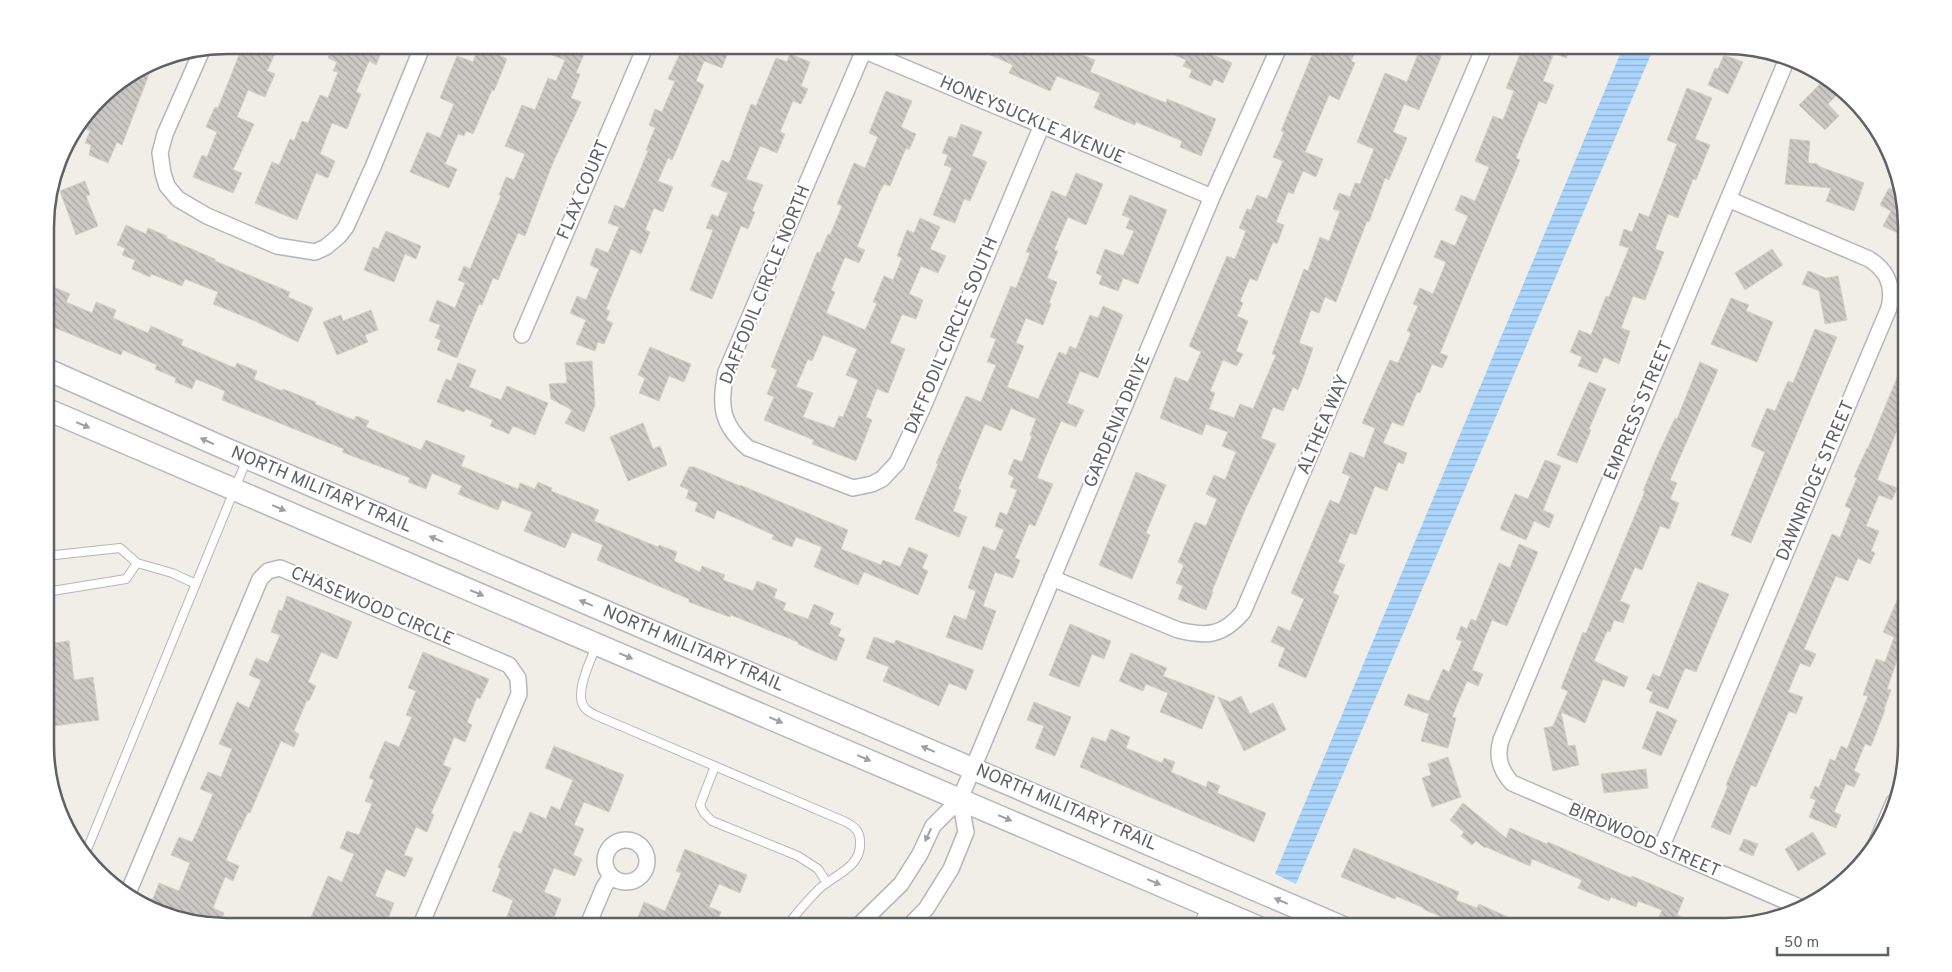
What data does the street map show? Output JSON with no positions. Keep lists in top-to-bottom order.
{
  "streets": {
    "main road": ["NORTH MILITARY TRAIL"],
    "street": [
      "HONEYSUCKLE AVENUE",
      "FLAX COURT",
      "DAFFODIL CIRCLE NORTH",
      "DAFFODIL CIRCLE SOUTH",
      "EMPRESS STREET",
      "GARDENIA DRIVE",
      "ALTHEA WAY",
      "DAWNRIDGE STREET",
      "CHASEWOOD CIRCLE",
      "BIRDWOOD STREET"
    ]
  },
  "crossings": [
    ["HONEYSUCKLE AVENUE", "DAFFODIL CIRCLE SOUTH"],
    ["HONEYSUCKLE AVENUE", "GARDENIA DRIVE"],
    ["DAFFODIL CIRCLE NORTH", "DAFFODIL CIRCLE SOUTH"],
    ["EMPRESS STREET", "DAWNRIDGE STREET"],
    ["EMPRESS STREET", "BIRDWOOD STREET"],
    ["GARDENIA DRIVE", "ALTHEA WAY"],
    ["GARDENIA DRIVE", "NORTH MILITARY TRAIL"],
    ["DAWNRIDGE STREET", "BIRDWOOD STREET"]
  ],
  "scale_bar": "50 m"
}
